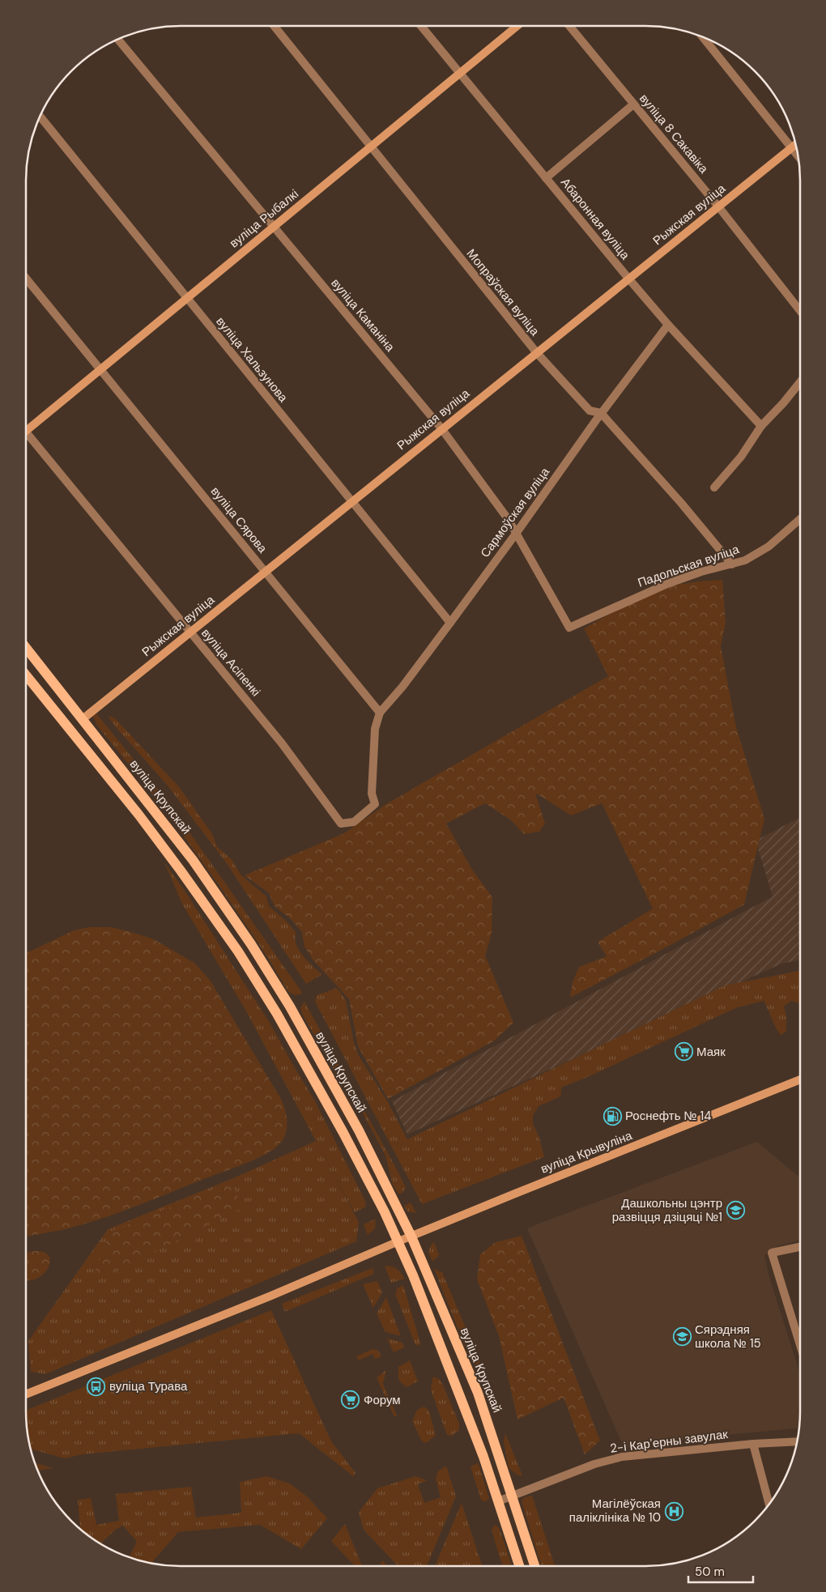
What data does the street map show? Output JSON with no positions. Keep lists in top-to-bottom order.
{
  "streets": {
    "main road": ["вуліца Крупскай"],
    "street": [
      "вуліца 8 Сакавіка",
      "Рыжская вуліца",
      "вуліца Рыбалкі",
      "Абаронная вуліца",
      "Мопраўская вуліца",
      "вуліца Каманіна",
      "вуліца Хальзунова",
      "Сармоўская вуліца",
      "вуліца Сярова",
      "Падольская вуліца",
      "вуліца Асіпенкі",
      "вуліца Крывуліна",
      "2-і Карʼерны завулак"
    ]
  },
  "crossings": [
    ["вуліца 8 Сакавіка", "Рыжская вуліца"],
    ["Рыжская вуліца", "Абаронная вуліца"],
    ["Рыжская вуліца", "Мопраўская вуліца"],
    ["Рыжская вуліца", "вуліца Каманіна"],
    ["Рыжская вуліца", "вуліца Хальзунова"],
    ["Рыжская вуліца", "вуліца Сярова"],
    ["Рыжская вуліца", "вуліца Асіпенкі"],
    ["Рыжская вуліца", "вуліца Крупскай"],
    ["вуліца Рыбалкі", "Абаронная вуліца"],
    ["вуліца Рыбалкі", "Мопраўская вуліца"],
    ["вуліца Рыбалкі", "вуліца Каманіна"],
    ["вуліца Рыбалкі", "вуліца Хальзунова"],
    ["вуліца Рыбалкі", "вуліца Сярова"],
    ["Абаронная вуліца", "Сармоўская вуліца"],
    ["Мопраўская вуліца", "Сармоўская вуліца"],
    ["Мопраўская вуліца", "Падольская вуліца"],
    ["вуліца Каманіна", "Сармоўская вуліца"],
    ["вуліца Каманіна", "Падольская вуліца"],
    ["вуліца Хальзунова", "Сармоўская вуліца"],
    ["Сармоўская вуліца", "вуліца Сярова"],
    ["Сармоўская вуліца", "вуліца Асіпенкі"],
    ["вуліца Сярова", "вуліца Асіпенкі"],
    ["вуліца Крупскай", "вуліца Крывуліна"],
    ["вуліца Крупскай", "2-і Карʼерны завулак"]
  ],
  "places": {
    "supermarket": ["Маяк", "Форум"],
    "fuel station": ["Роснефть № 14"],
    "school or university": ["Дашкольны цэнтр развіцця дзіцяці №1", "Сярэдняя школа № 15"],
    "bus stop": ["вуліца Турава"],
    "hospital": ["Магілёўская паліклініка № 10"]
  },
  "scale_bar": "50 m"
}
